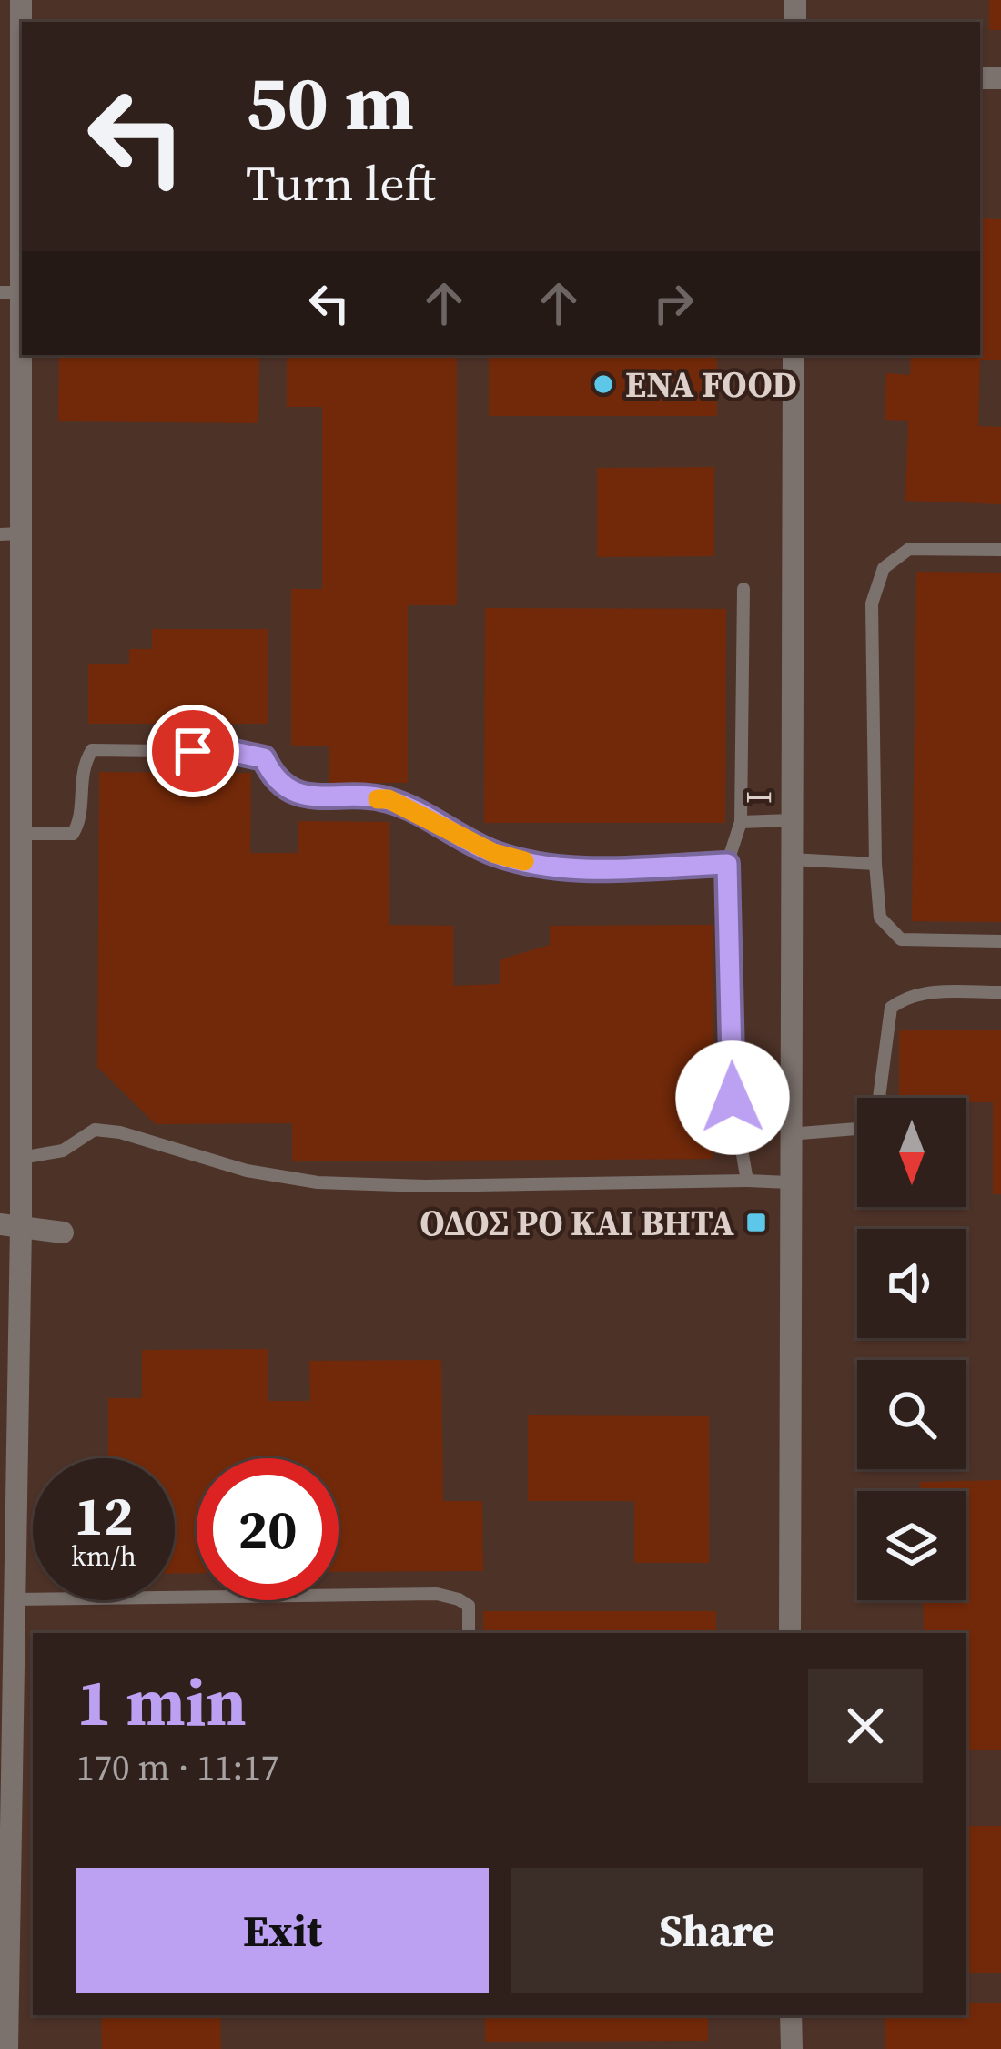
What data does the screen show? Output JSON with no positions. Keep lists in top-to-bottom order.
{
  "streets": {
    "street": ["Ι"]
  },
  "places": {
    "other": ["ENA FOOD"],
    "transit": ["ΟΔΟΣ ΡΟ ΚΑΙ ΒΗΤΑ"]
  },
  "north": "bottom",
  "page": {
    "turn": ["50 m", "Turn left"],
    "speed": "12 km/h",
    "limit": "20",
    "heading": ["1 min", "170 m · 11:17"],
    "buttons": ["Exit", "Share"]
  }
}
